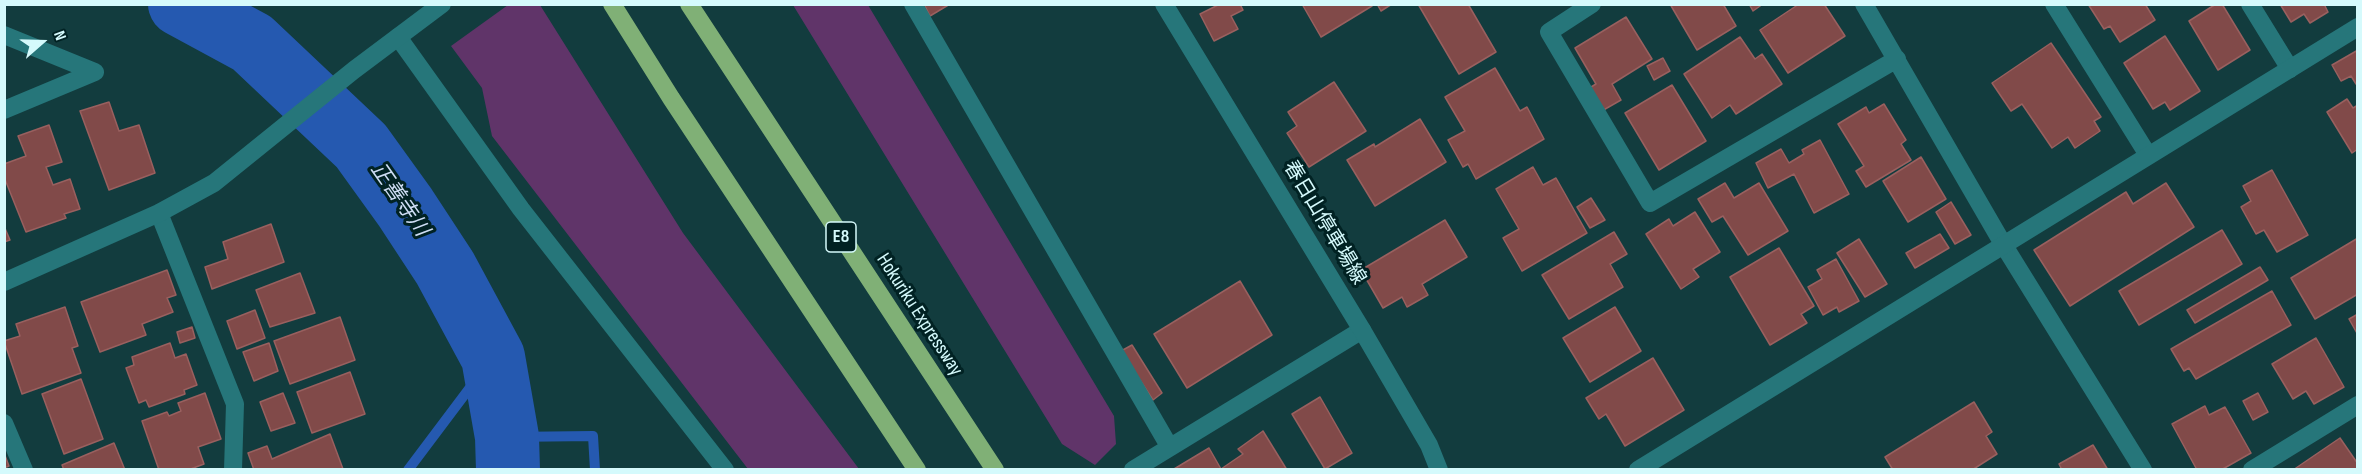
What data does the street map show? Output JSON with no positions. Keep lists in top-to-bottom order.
{
  "streets": {
    "highway": ["E8", "Hokuriku Expressway"],
    "street": ["春日山停車場線"]
  },
  "water": ["正善寺川"],
  "north": "right"
}
